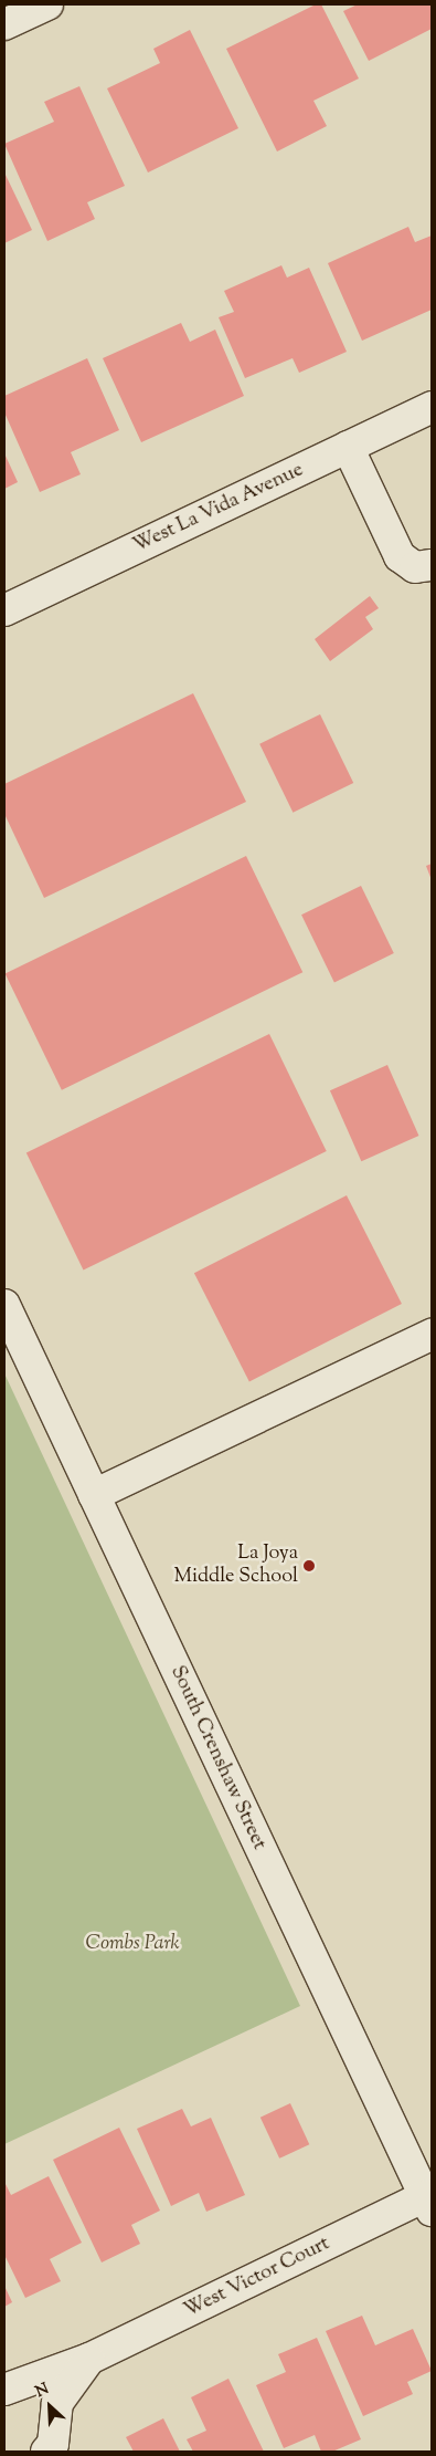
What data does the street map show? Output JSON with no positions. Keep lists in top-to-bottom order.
{
  "streets": {
    "street": ["West La Vida Avenue", "South Crenshaw Street", "West Victor Court"]
  },
  "crossings": [
    ["South Crenshaw Street", "West Victor Court"]
  ],
  "parks": ["Combs Park"],
  "places": ["La Joya Middle School"],
  "north": "top left"
}
